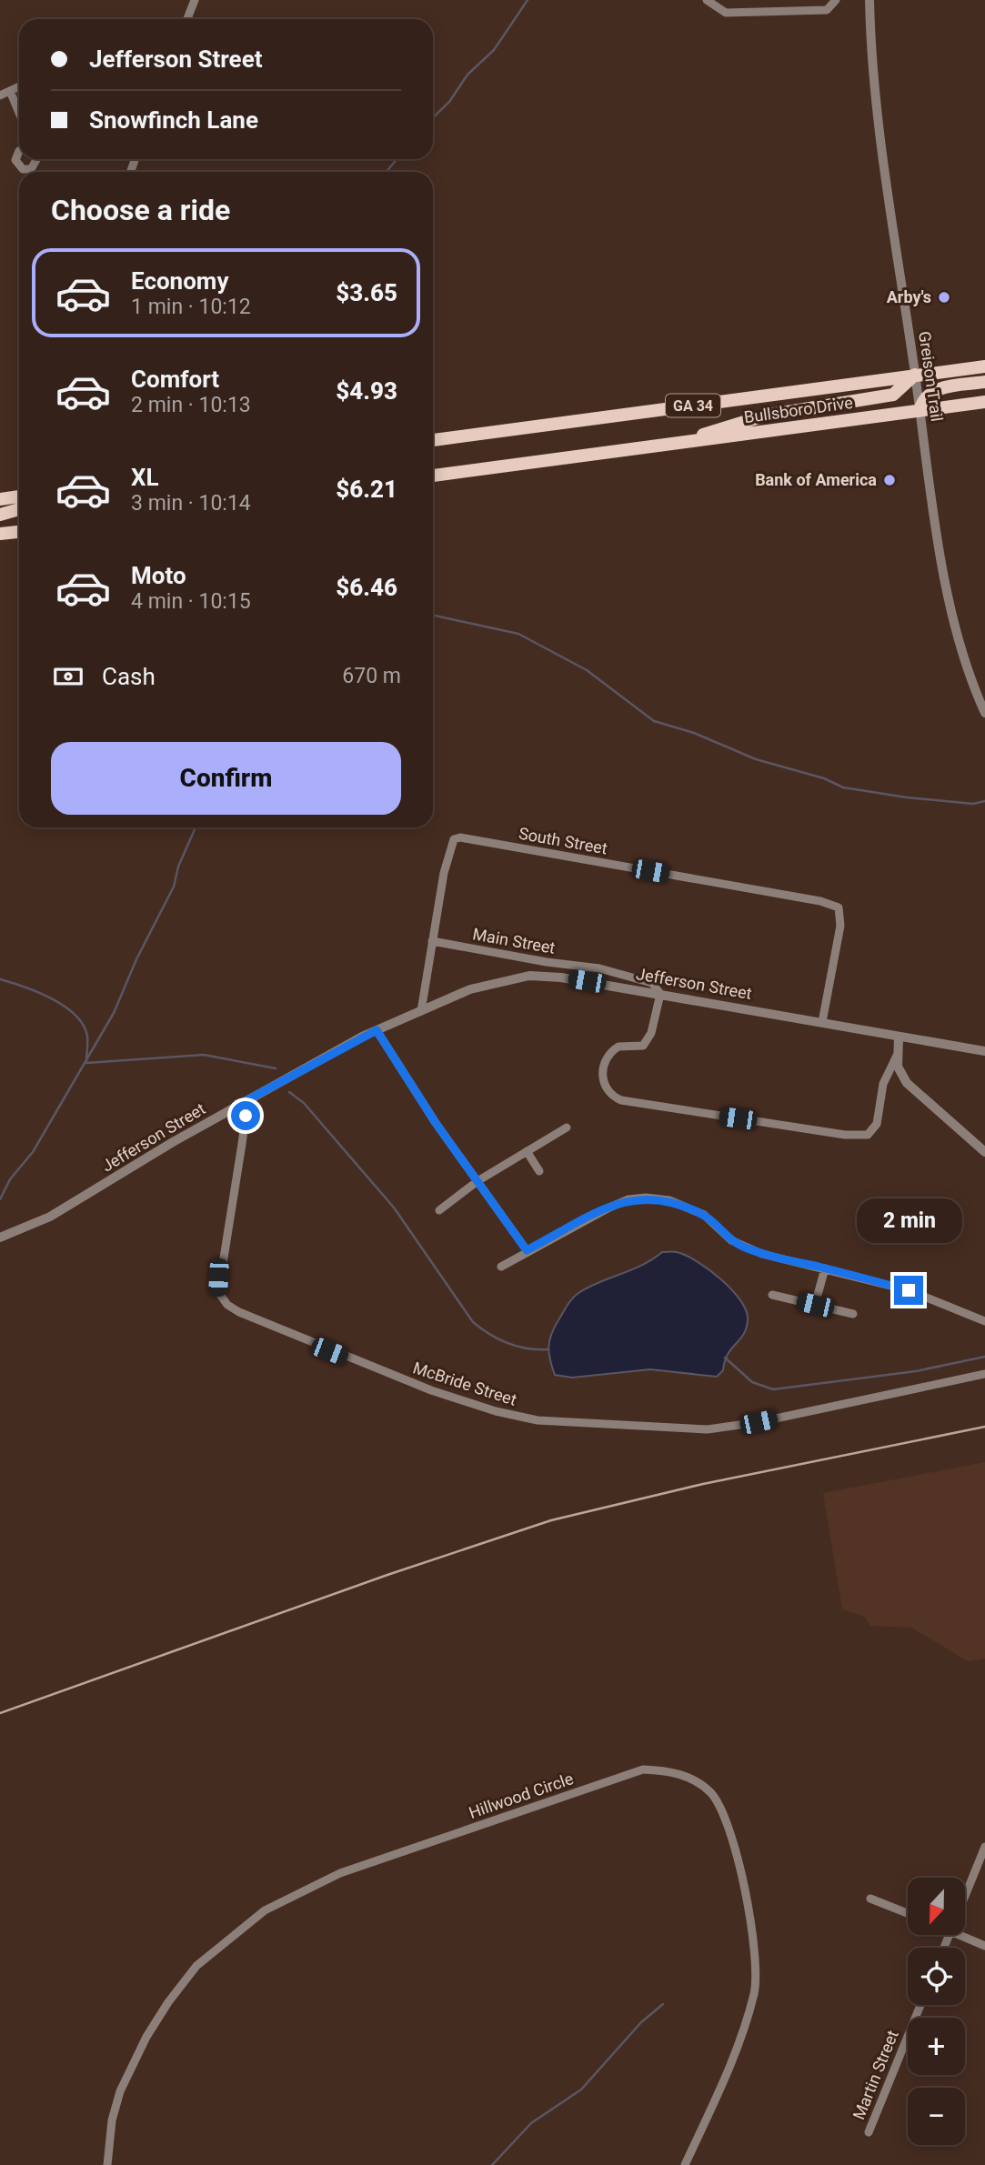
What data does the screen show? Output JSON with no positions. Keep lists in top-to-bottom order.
{
  "streets": {
    "main road": ["GA 34", "Bullsboro Drive"],
    "street": [
      "Greison Trail",
      "South Street",
      "Main Street",
      "Jefferson Street",
      "McBride Street",
      "Hillwood Circle",
      "Martin Street"
    ]
  },
  "crossings": [
    ["Greison Trail", "Bullsboro Drive"],
    ["South Street", "Main Street"],
    ["South Street", "Jefferson Street"],
    ["Main Street", "Jefferson Street"],
    ["Jefferson Street", "McBride Street"]
  ],
  "places": ["Arby's", "Bank of America"],
  "north": "bottom",
  "page": {
    "banner": ["Jefferson Street", "Snowfinch Lane"],
    "heading": "Choose a ride",
    "list": [
      {
        "name": "Economy",
        "note": "1 min · 10:12",
        "value": "$3.65"
      },
      {
        "name": "Comfort",
        "note": "2 min · 10:13",
        "value": "$4.93"
      },
      {
        "name": "XL",
        "note": "3 min · 10:14",
        "value": "$6.21"
      },
      {
        "name": "Moto",
        "note": "4 min · 10:15",
        "value": "$6.46"
      }
    ],
    "pay": ["Cash", "670 m"],
    "buttons": "Confirm",
    "bubble": "2 min",
    "map_buttons": ["+", "−"]
  }
}
